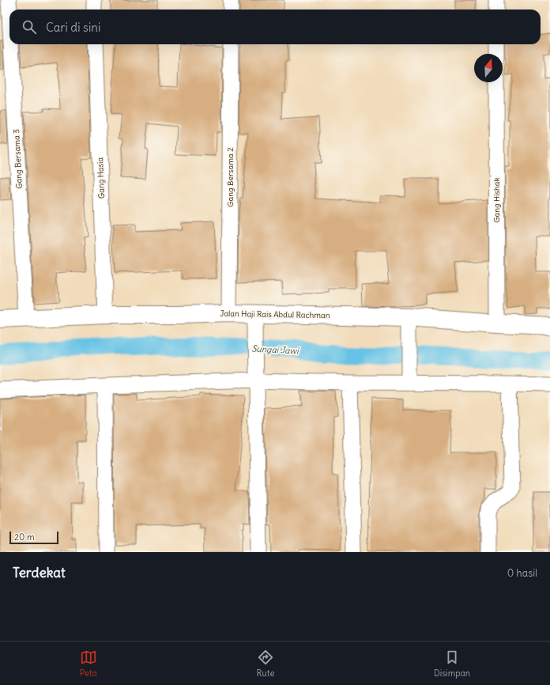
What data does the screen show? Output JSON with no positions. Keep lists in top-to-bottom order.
{
  "streets": {
    "street": [
      "Gang Bersama 3",
      "Gang Bersama 2",
      "Gang Hasia",
      "Gang Hishak",
      "Jalan Haji Rais Abdul Rachman"
    ]
  },
  "crossings": [
    ["Gang Bersama 3", "Jalan Haji Rais Abdul Rachman"],
    ["Gang Bersama 2", "Jalan Haji Rais Abdul Rachman"],
    ["Gang Hasia", "Jalan Haji Rais Abdul Rachman"],
    ["Gang Hishak", "Jalan Haji Rais Abdul Rachman"]
  ],
  "water": ["Sungai Jawi"],
  "scale_bar": "20 m",
  "north": "top",
  "page": {
    "search": "Cari di sini",
    "scale": "20 m",
    "heading": ["Terdekat", "0 hasil"],
    "nav": ["Peta", "Rute", "Disimpan"]
  }
}
